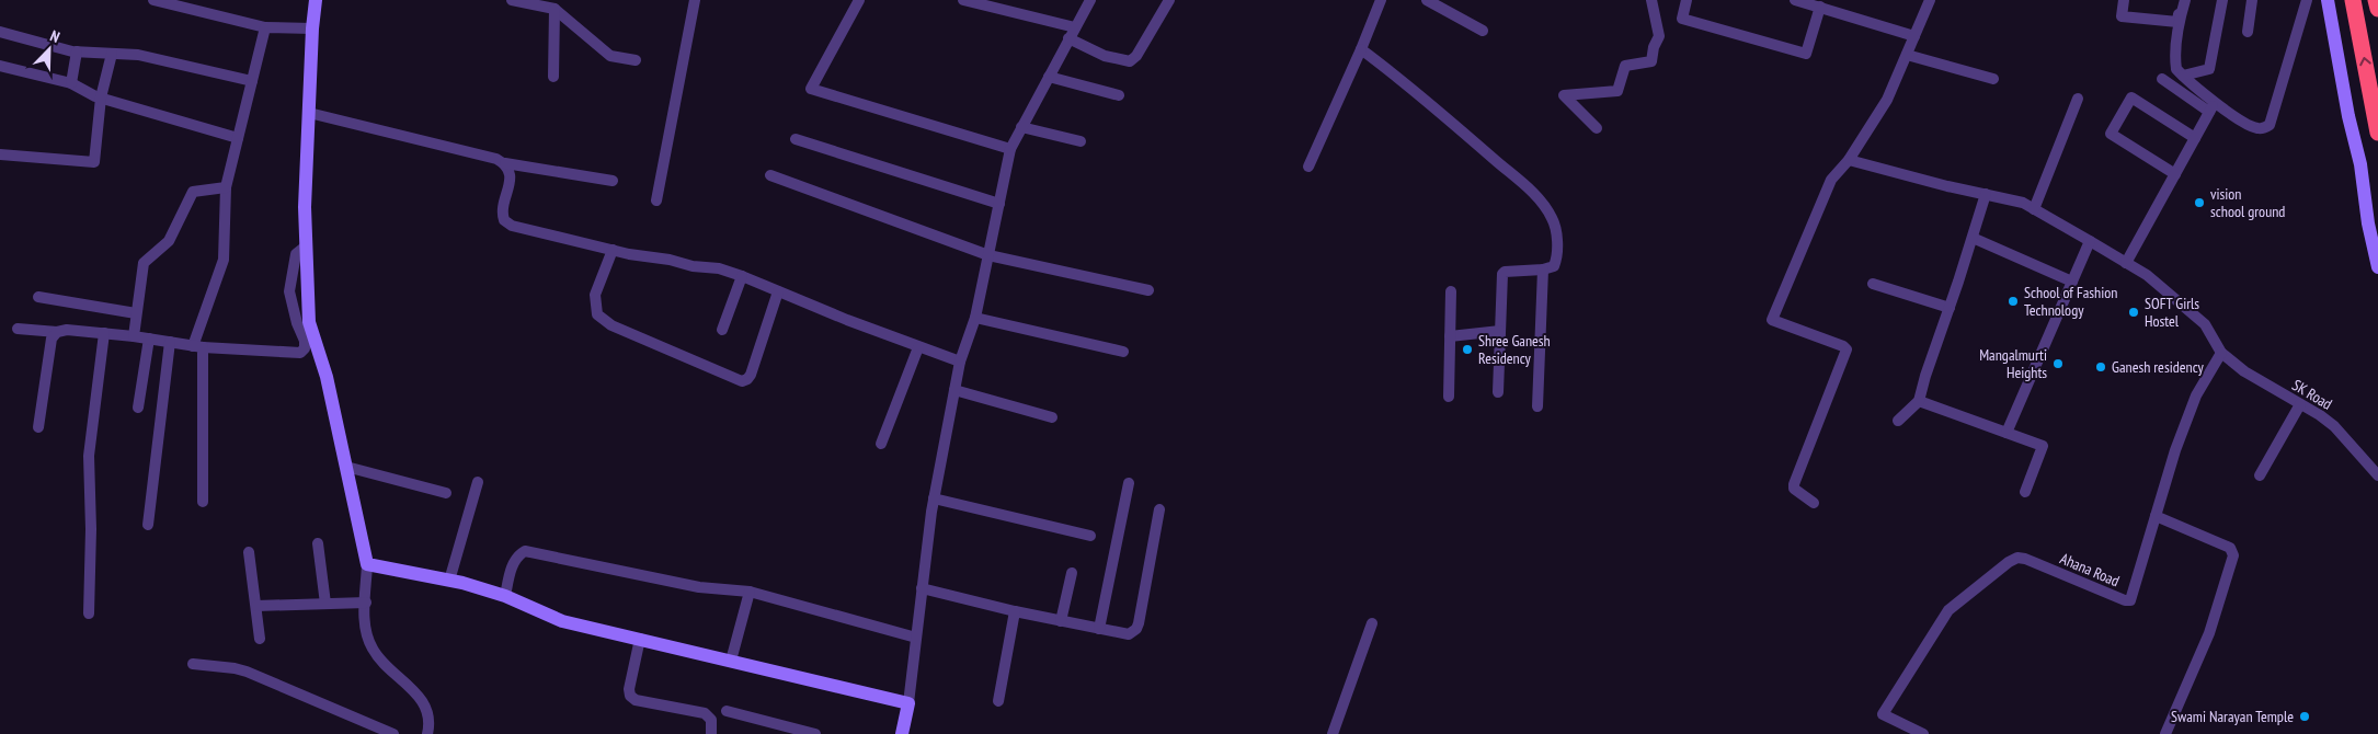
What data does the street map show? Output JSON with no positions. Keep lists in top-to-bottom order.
{
  "streets": {
    "street": ["SK Road", "Ahana Road"]
  },
  "crossings": [
    ["SK Road", "Ahana Road"]
  ],
  "places": [
    "vision school ground",
    "School of Fashion Technology",
    "SOFT Girls Hostel",
    "Shree Ganesh Residency",
    "Mangalmurti Heights",
    "Ganesh residency",
    "Swami Narayan Temple"
  ],
  "north": "top right"
}
